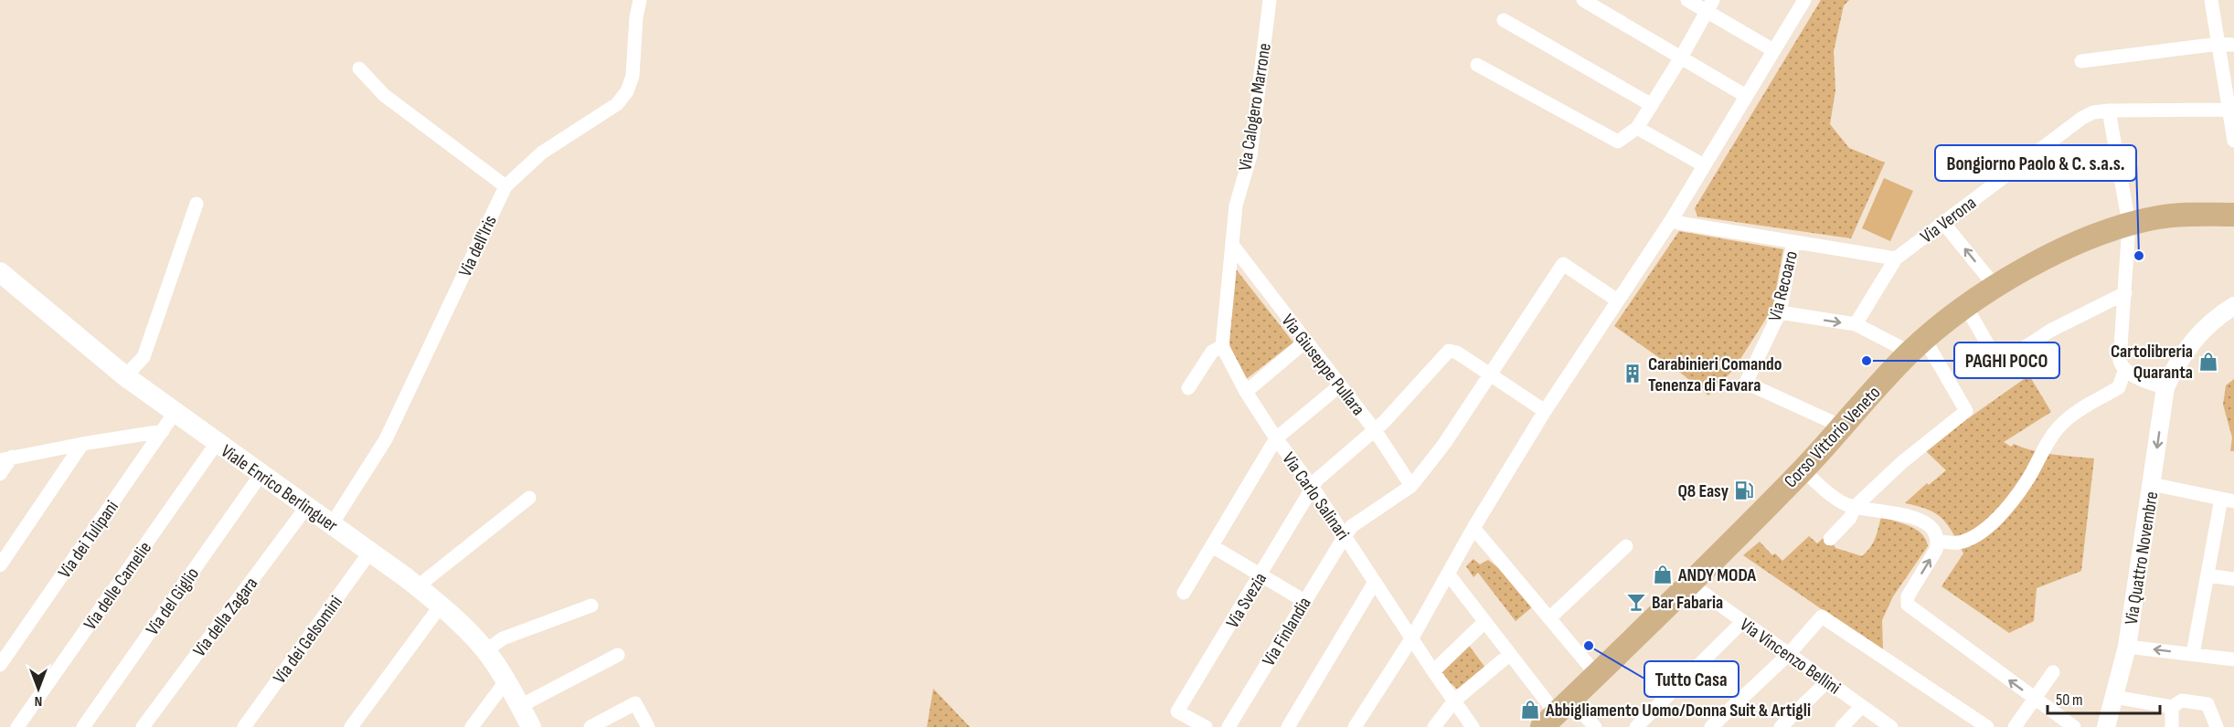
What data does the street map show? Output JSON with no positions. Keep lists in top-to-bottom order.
{
  "streets": {
    "main road": ["Corso Vittorio Veneto", "Viale Enrico Berlinguer"],
    "street": [
      "Via Calogero Marrone",
      "Via Verona",
      "Via dell'Iris",
      "Via Recoaro",
      "Via Giuseppe Pullara",
      "Via Carlo Salinari",
      "Via dei Tulipani",
      "Via Quattro Novembre",
      "Via delle Camelie",
      "Via Svezia",
      "Via del Giglio",
      "Via della Zagara",
      "Via Finlandia",
      "Via dei Gelsomini",
      "Via Vincenzo Bellini"
    ]
  },
  "crossings": [
    ["Via Calogero Marrone", "Via Giuseppe Pullara"],
    ["Via dell'Iris", "Viale Enrico Berlinguer"],
    ["Via Recoaro", "Corso Vittorio Veneto"],
    ["Via Giuseppe Pullara", "Via Svezia"],
    ["Via Giuseppe Pullara", "Via Finlandia"],
    ["Corso Vittorio Veneto", "Via Vincenzo Bellini"],
    ["Viale Enrico Berlinguer", "Via dei Tulipani"],
    ["Viale Enrico Berlinguer", "Via delle Camelie"],
    ["Viale Enrico Berlinguer", "Via del Giglio"],
    ["Viale Enrico Berlinguer", "Via della Zagara"],
    ["Viale Enrico Berlinguer", "Via dei Gelsomini"],
    ["Via Carlo Salinari", "Via Svezia"],
    ["Via Carlo Salinari", "Via Finlandia"],
    ["Via Svezia", "Via Finlandia"]
  ],
  "places": {
    "other": ["Bongiorno Paolo & C. s.a.s.", "PAGHI POCO", "Tutto Casa"],
    "shop": ["Cartolibreria Quaranta", "ANDY MODA", "Abbigliamento Uomo/Donna Suit & Artigli"],
    "building": ["Carabinieri Comando Tenenza di Favara"],
    "fuel station": ["Q8 Easy"],
    "bar": ["Bar Fabaria"]
  },
  "scale_bar": "50 m",
  "north": "bottom"
}
